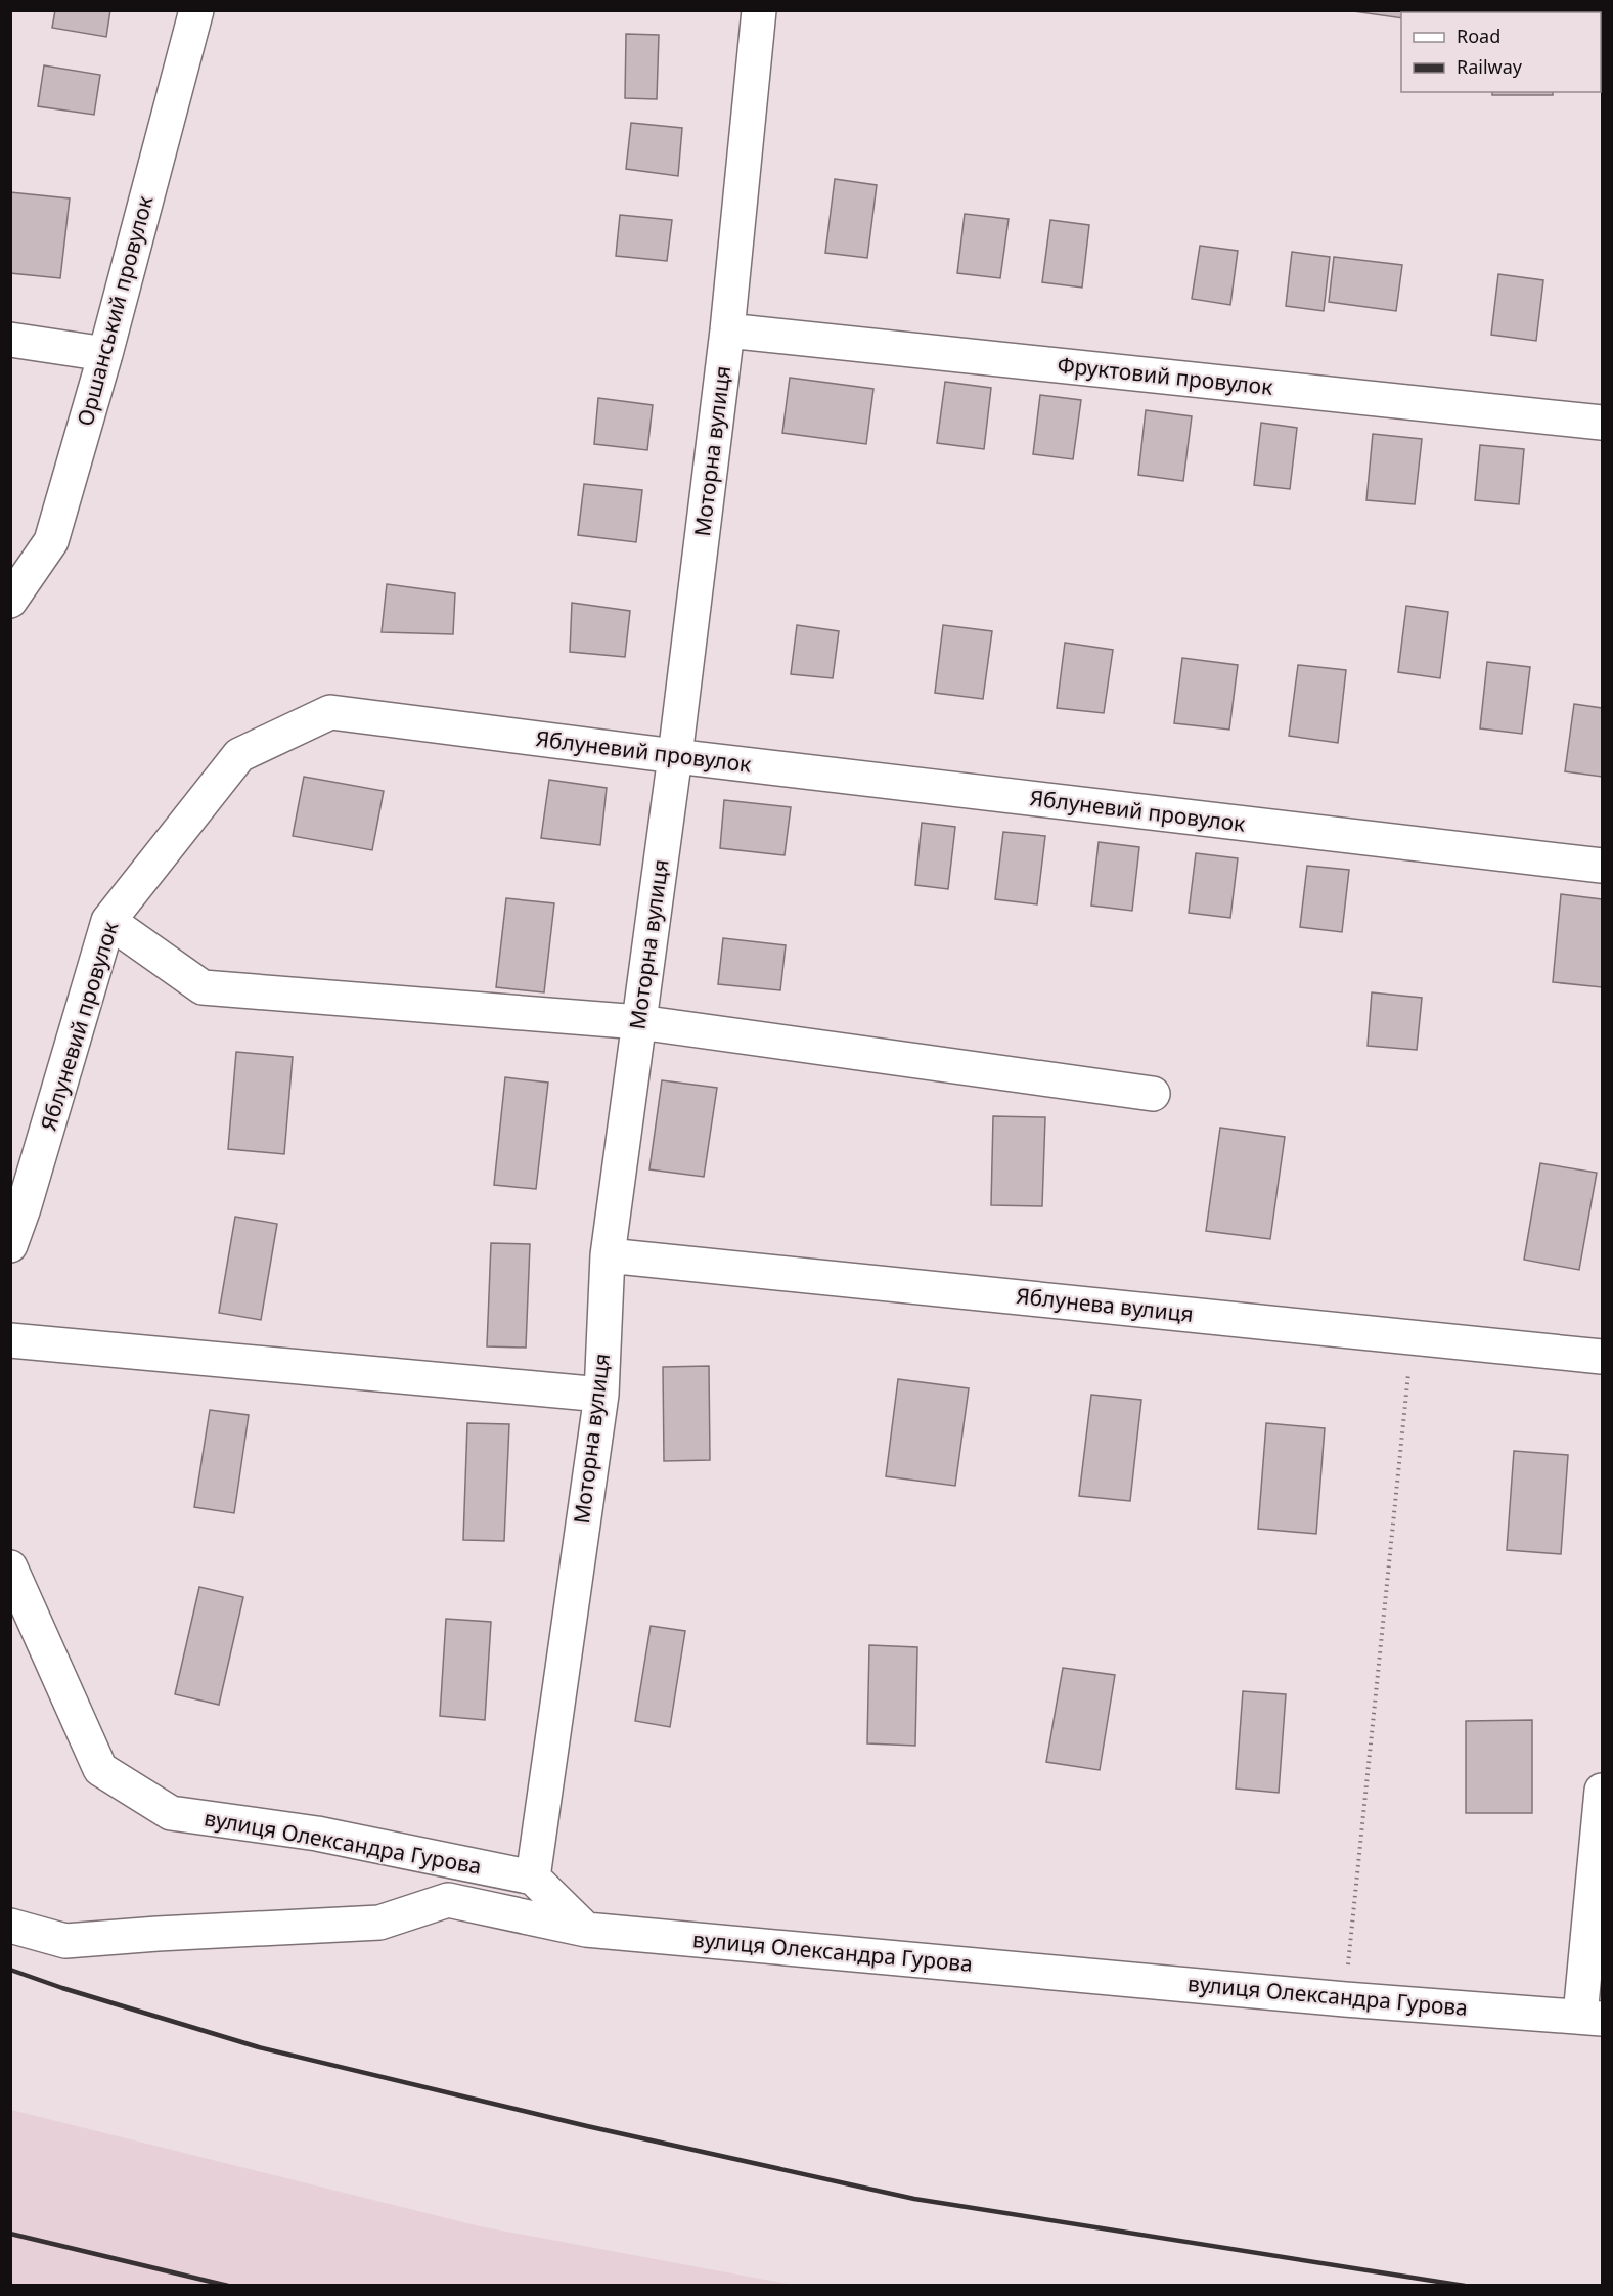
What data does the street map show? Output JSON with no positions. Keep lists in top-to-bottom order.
{
  "streets": {
    "street": [
      "Оршанський провулок",
      "Фруктовий провулок",
      "Моторна вулиця",
      "Яблуневий провулок",
      "Яблунева вулиця",
      "вулиця Олександра Гурова"
    ]
  },
  "crossings": [
    ["Фруктовий провулок", "Моторна вулиця"],
    ["Моторна вулиця", "Яблуневий провулок"],
    ["Моторна вулиця", "Яблунева вулиця"],
    ["Моторна вулиця", "вулиця Олександра Гурова"]
  ],
  "legend": ["Road", "Railway"]
}
